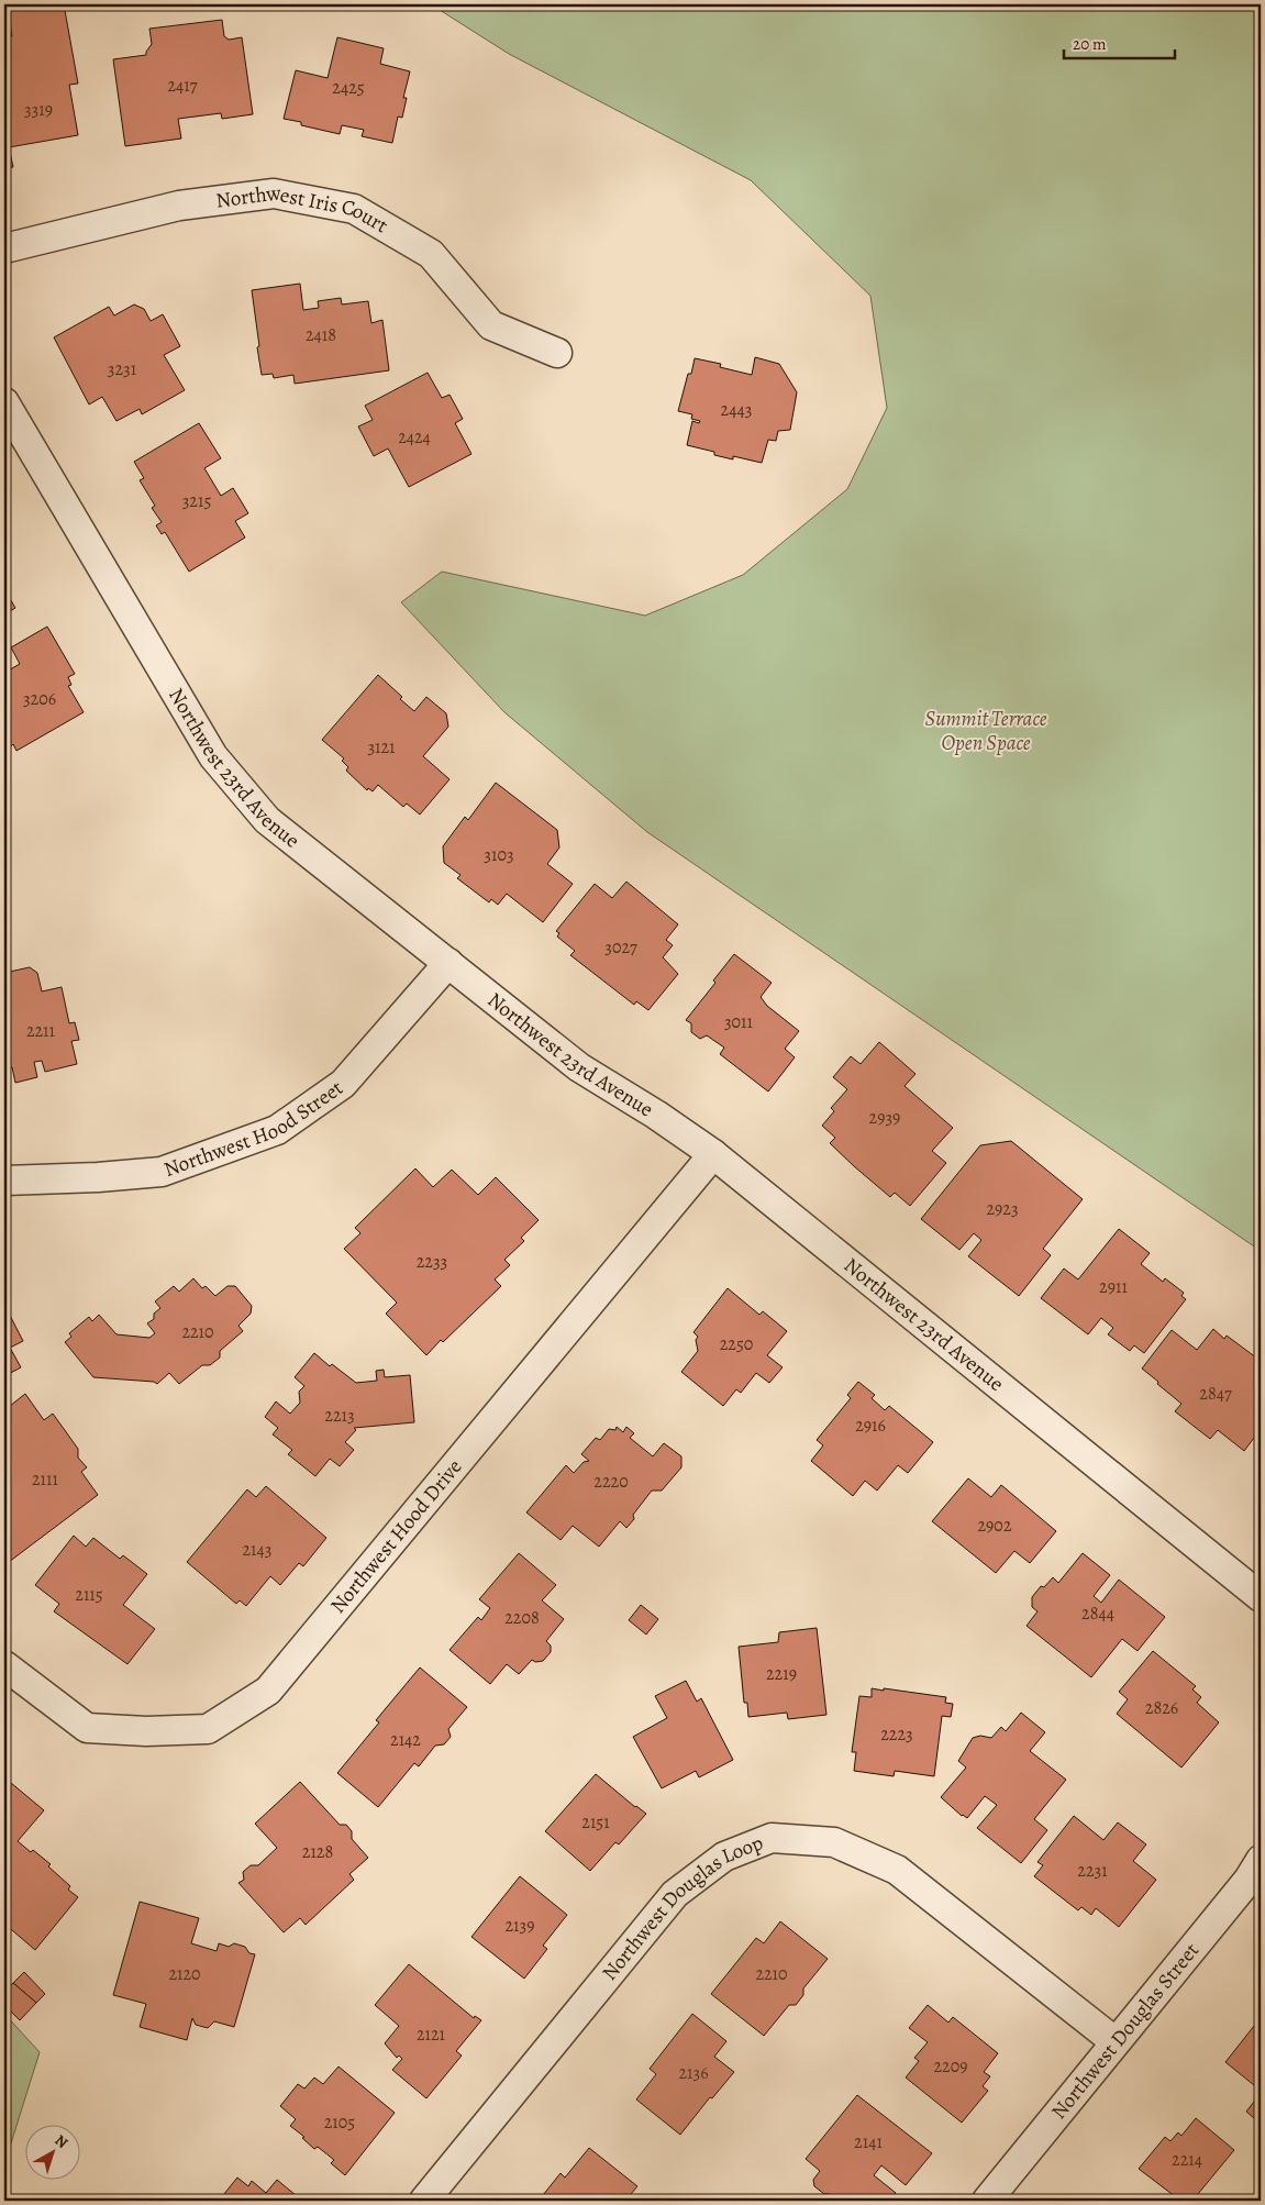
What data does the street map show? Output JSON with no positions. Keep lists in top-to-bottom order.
{
  "streets": {
    "street": [
      "Northwest Iris Court",
      "Northwest 23rd Avenue",
      "Northwest Hood Street",
      "Northwest Hood Drive",
      "Northwest Douglas Loop",
      "Northwest Douglas Street"
    ]
  },
  "crossings": [
    ["Northwest 23rd Avenue", "Northwest Hood Street"],
    ["Northwest 23rd Avenue", "Northwest Hood Drive"],
    ["Northwest Douglas Loop", "Northwest Douglas Street"]
  ],
  "parks": ["Summit Terrace Open Space"],
  "house_numbers": [
    "2417",
    "2425",
    "3319",
    "2418",
    "3231",
    "2443",
    "2424",
    "3215",
    "3206",
    "3121",
    "3103",
    "3027",
    "3011",
    "2211",
    "2939",
    "2923",
    "2233",
    "2911",
    "2210",
    "2250",
    "2847",
    "2213",
    "2916",
    "2111",
    "2220",
    "2902",
    "2143",
    "2115",
    "2844",
    "2208",
    "2219",
    "2826",
    "2223",
    "2142",
    "2151",
    "2128",
    "2231",
    "2139",
    "2120",
    "2210",
    "2121",
    "2209",
    "2136",
    "2105",
    "2141",
    "2214"
  ],
  "scale_bar": "20 m",
  "north": "top right"
}
